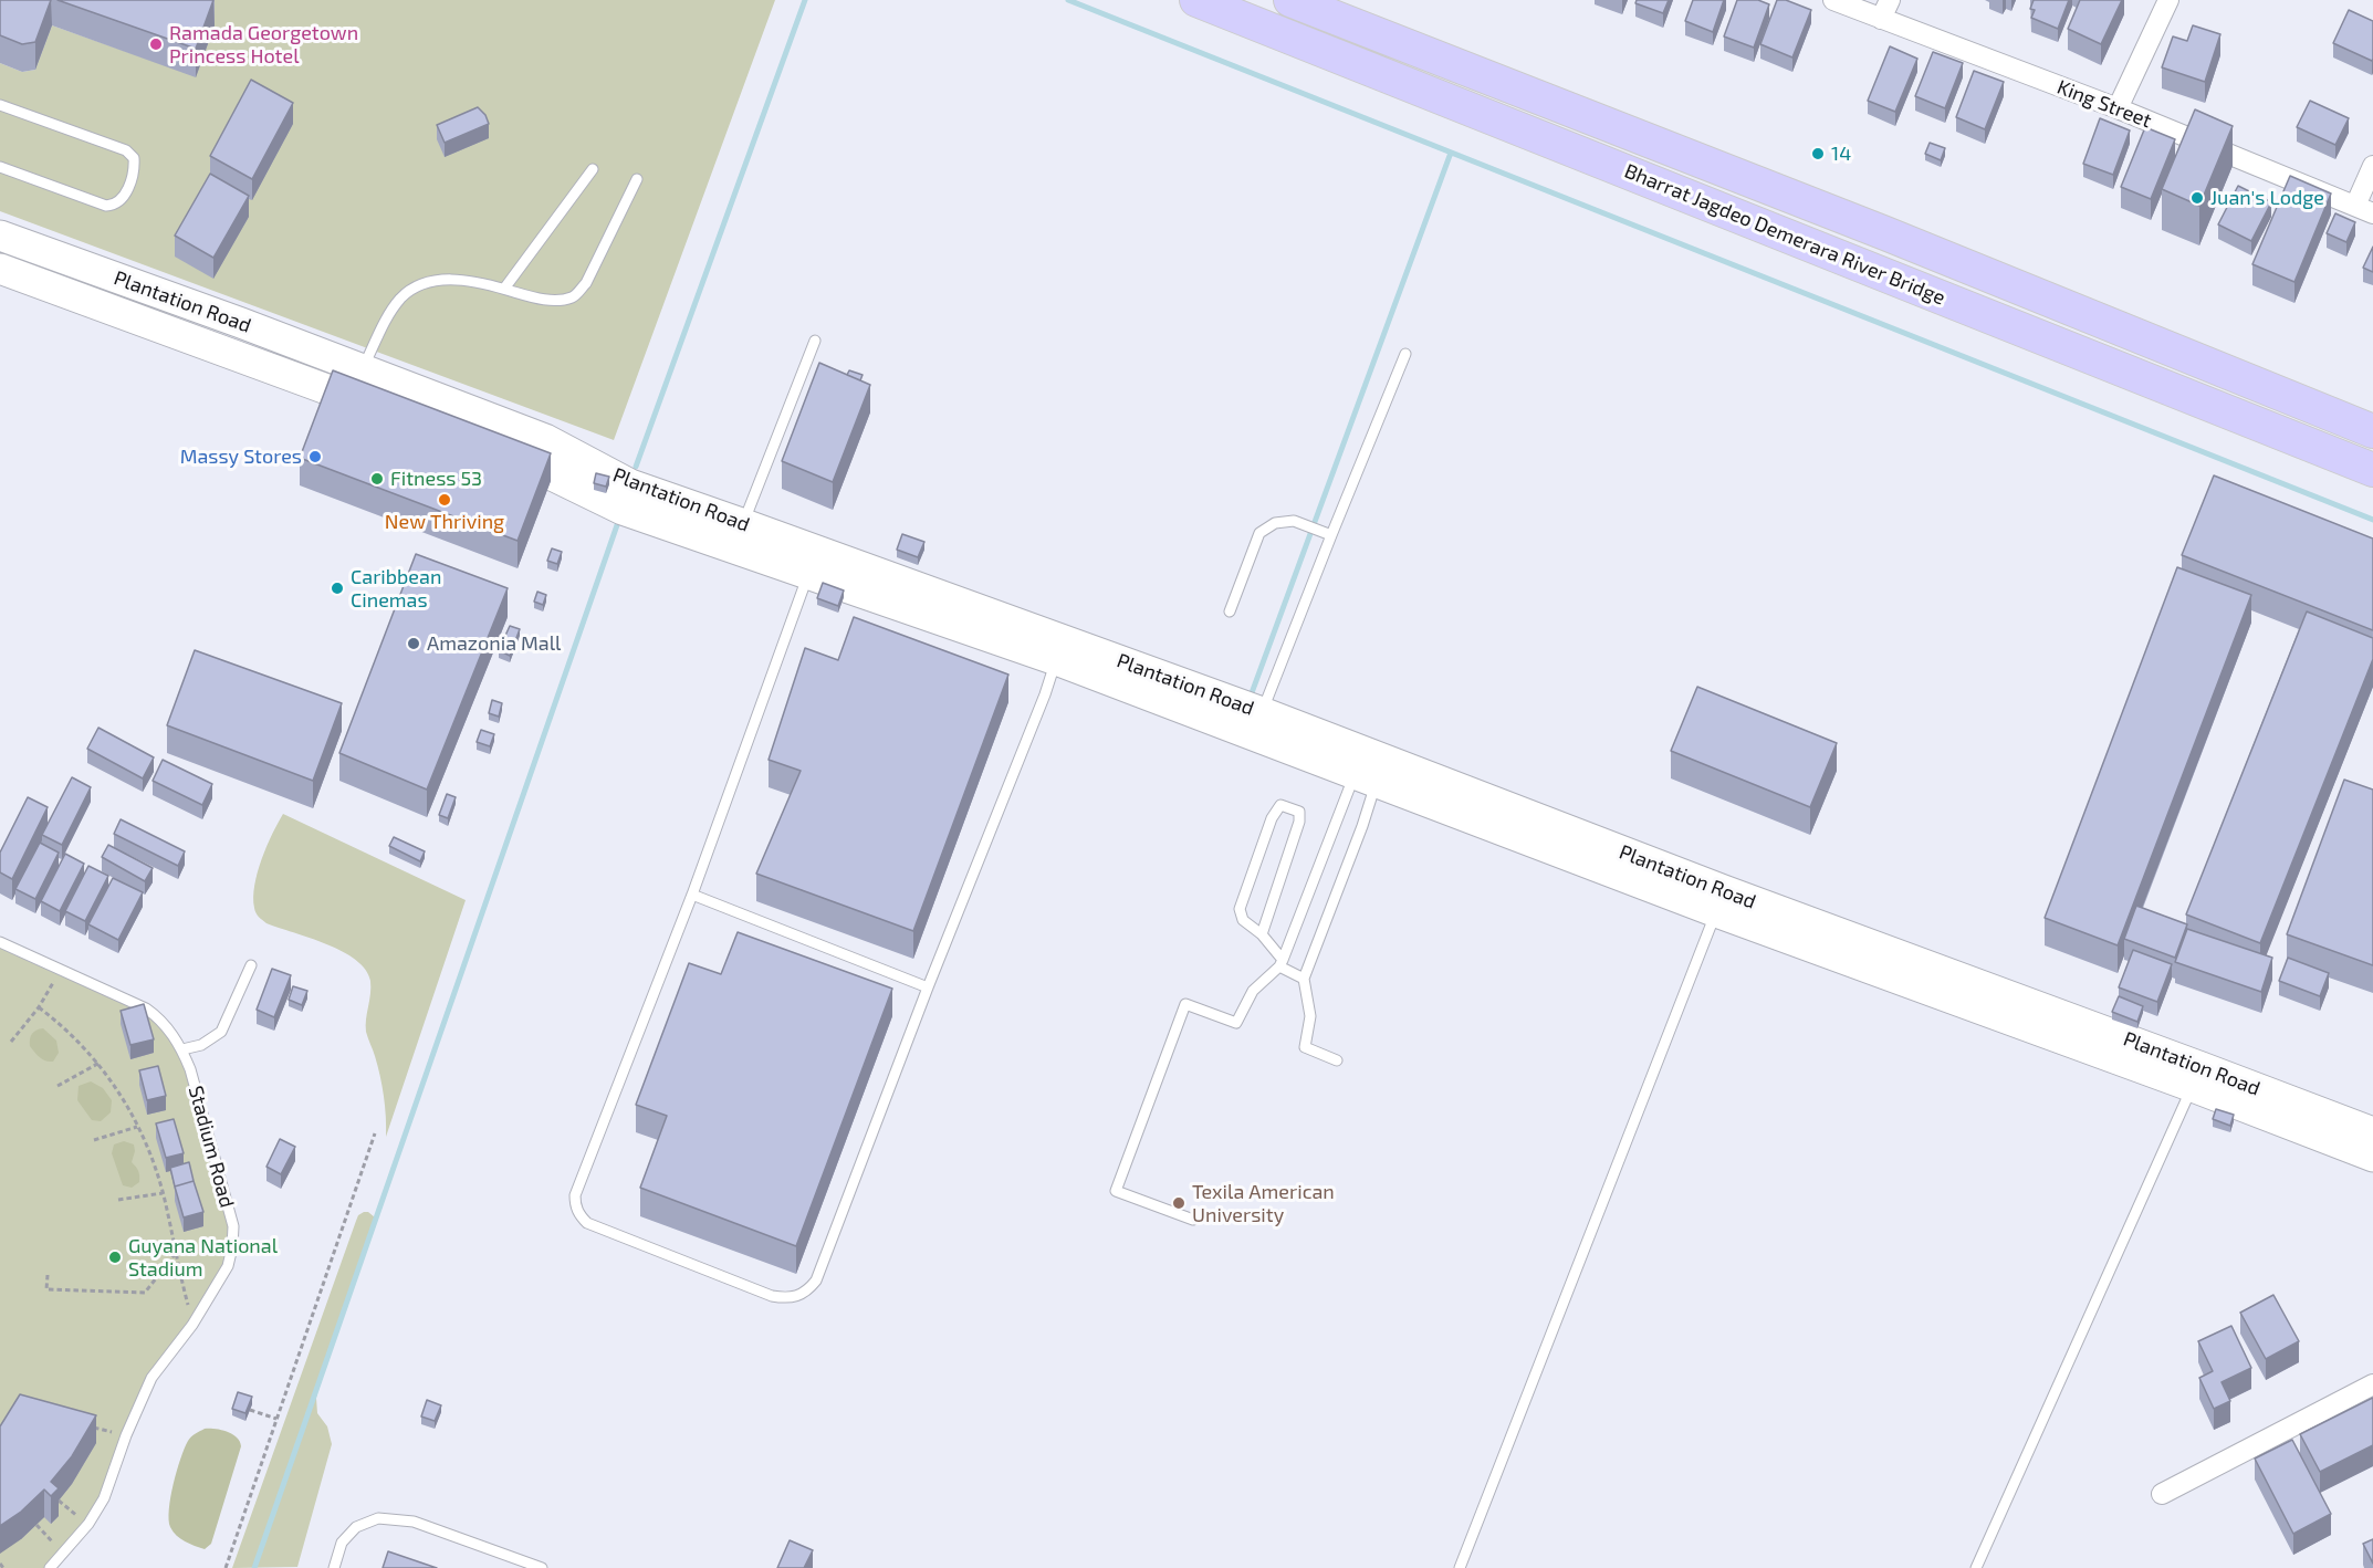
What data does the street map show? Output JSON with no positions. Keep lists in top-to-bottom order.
{
  "streets": {
    "main road": ["Bharrat Jagdeo Demerara River Bridge"],
    "street": ["King Street", "Plantation Road"],
    "lane": ["Stadium Road"]
  },
  "places": [
    "Ramada Georgetown Princess Hotel",
    "14",
    "Juan's Lodge",
    "Massy Stores",
    "Fitness 53",
    "New Thriving",
    "Caribbean Cinemas",
    "Amazonia Mall",
    "Texila American University",
    "Guyana National Stadium"
  ]
}
